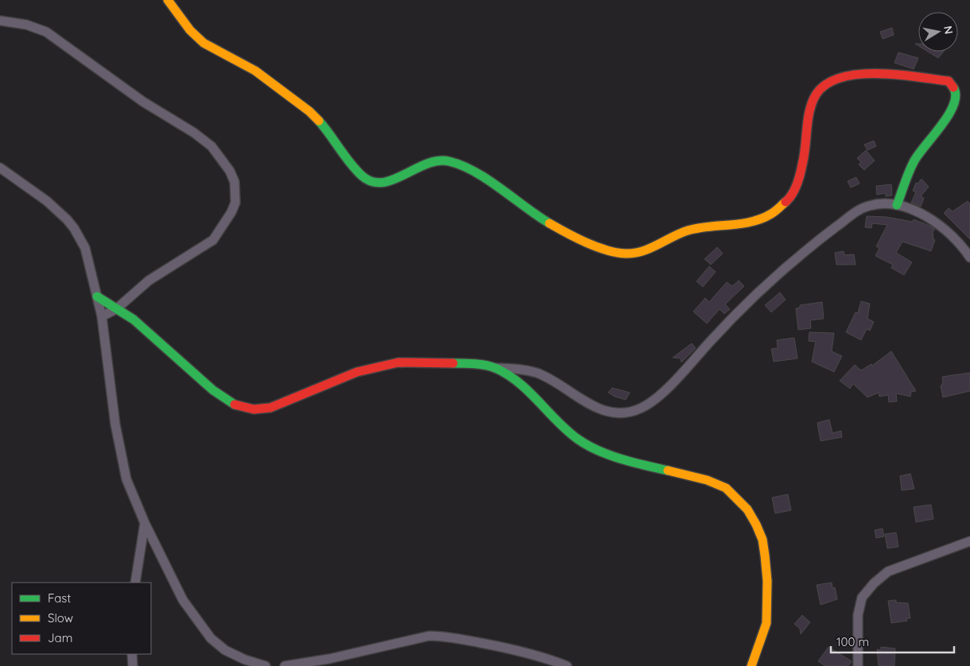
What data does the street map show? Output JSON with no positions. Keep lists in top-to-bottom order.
{
  "legend": ["Fast", "Slow", "Jam"],
  "scale_bar": "100 m",
  "north": "right"
}
